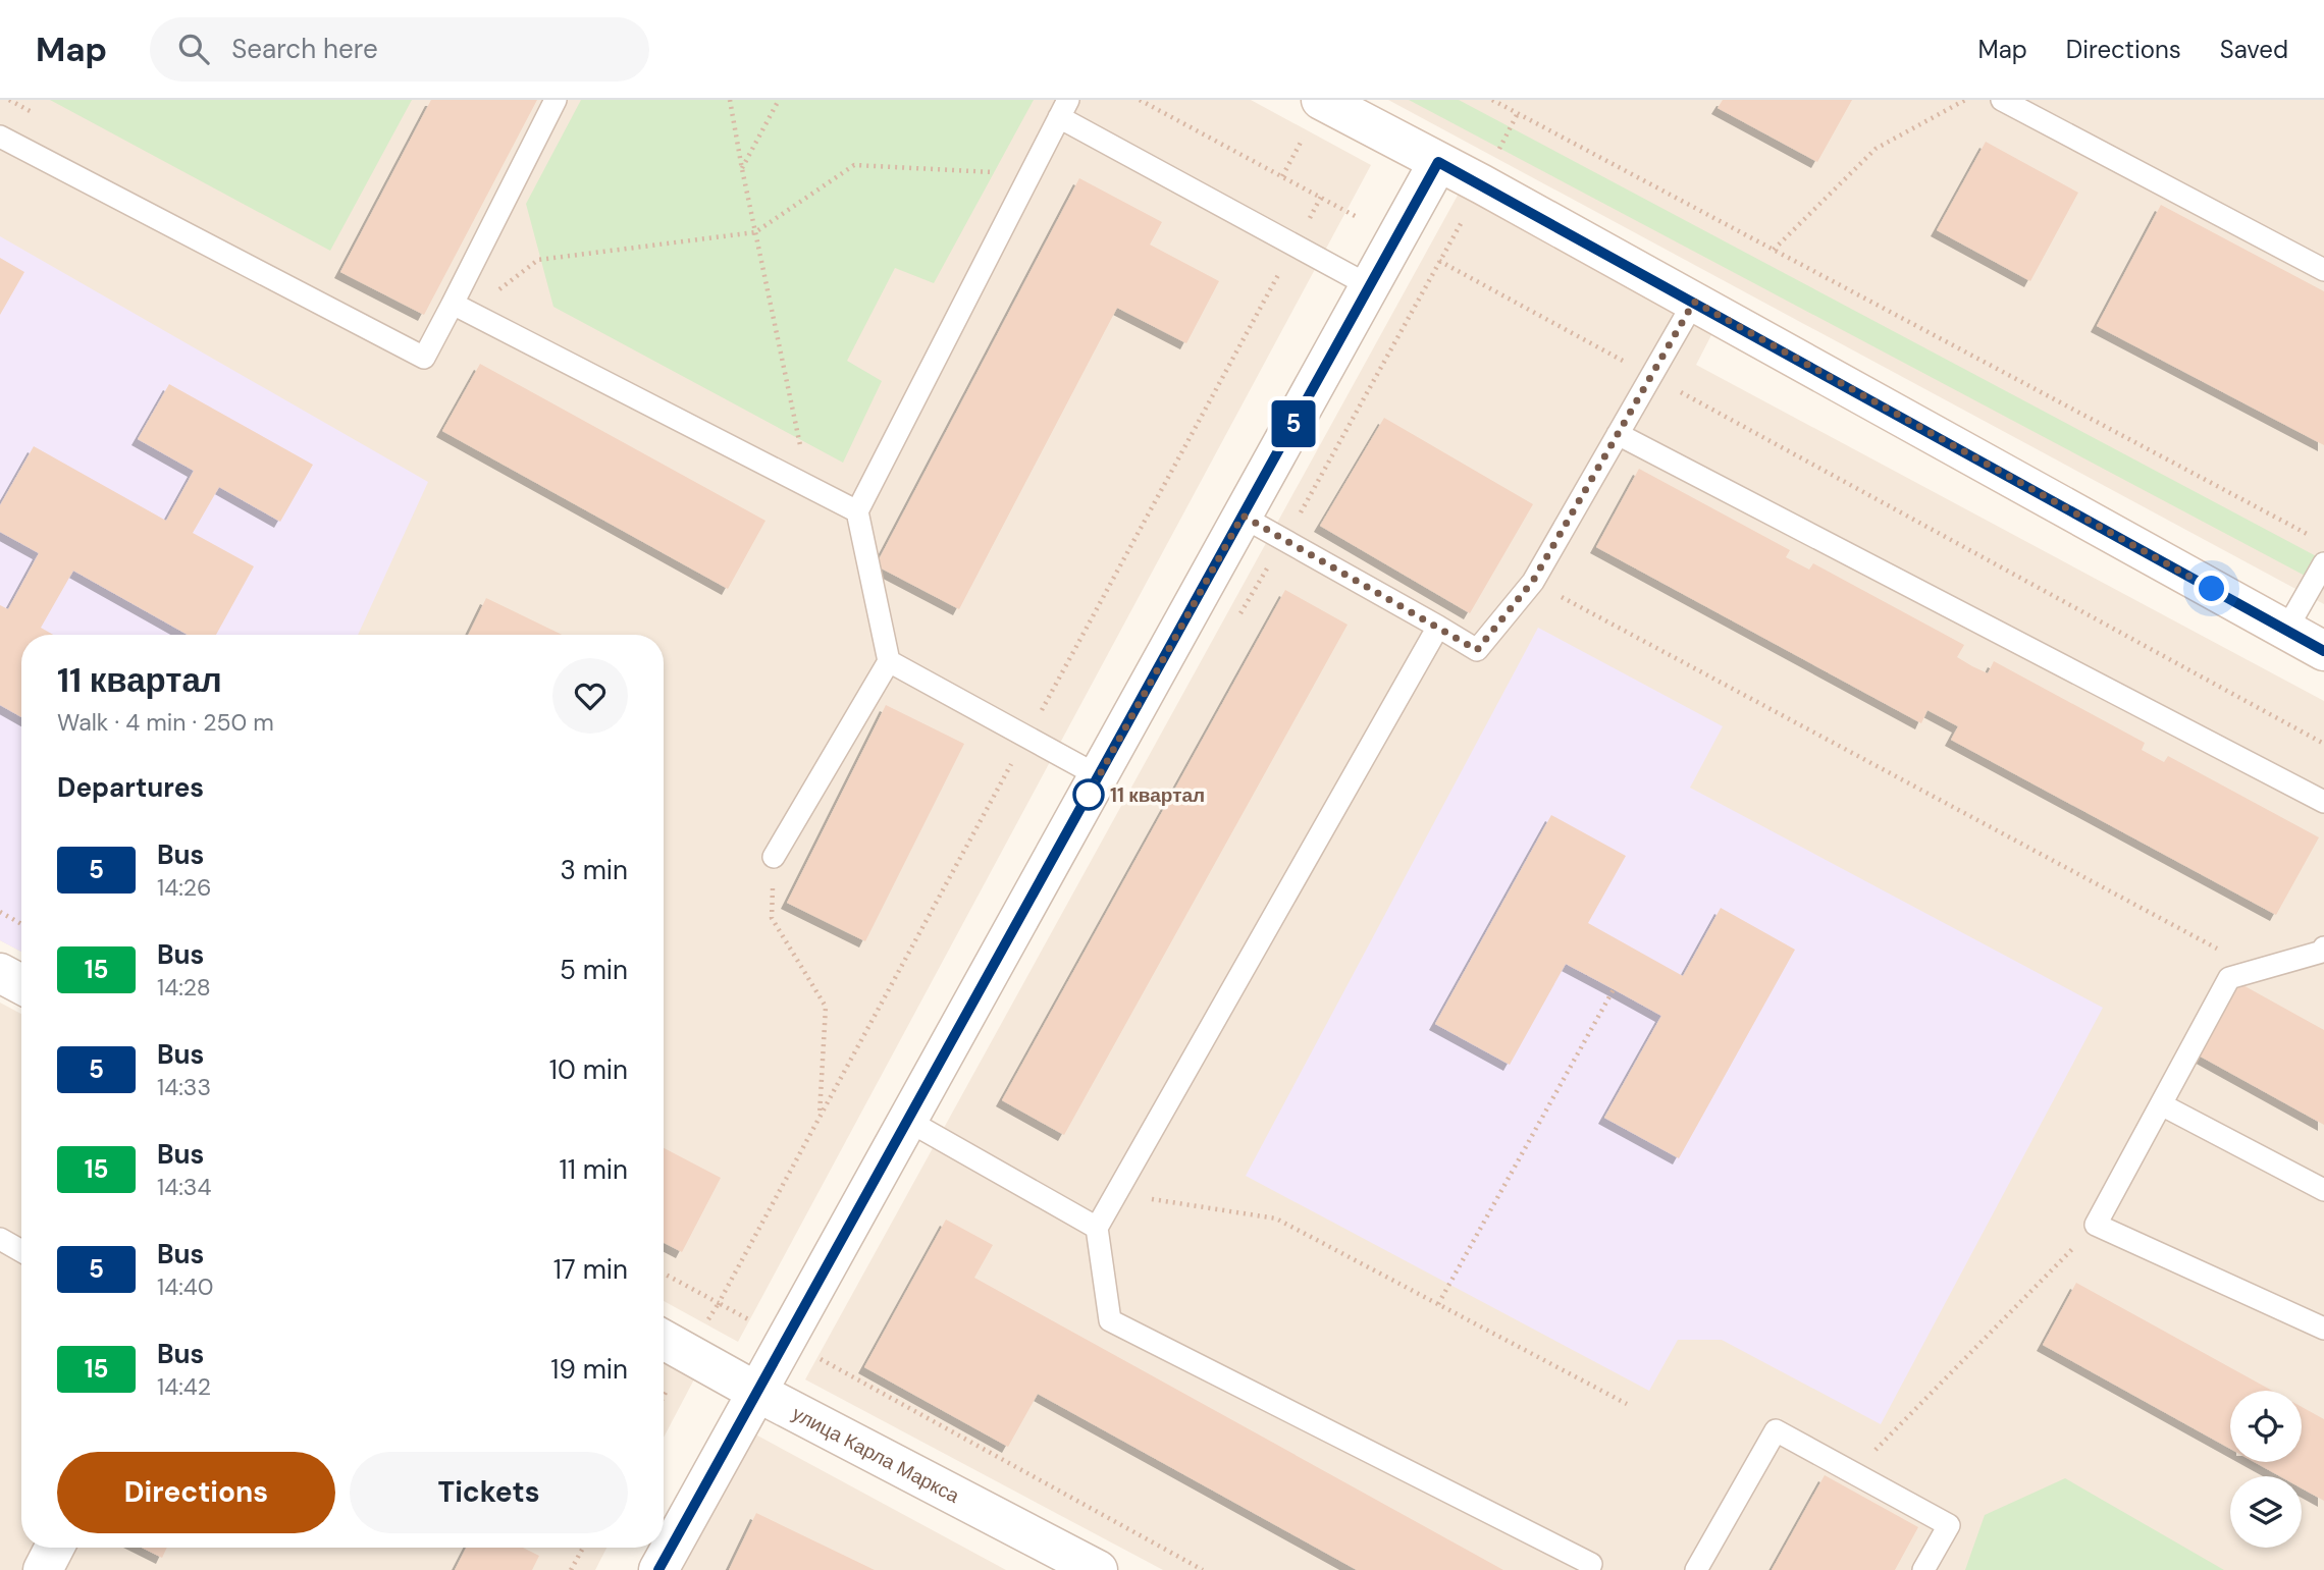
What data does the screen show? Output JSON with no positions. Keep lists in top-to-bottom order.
{
  "streets": {
    "street": ["улица Карла Маркса"]
  },
  "places": ["11 квартал"],
  "lines": ["bus line 5"],
  "page": {
    "header": "Map",
    "search": "Search here",
    "nav": ["Map", "Directions", "Saved"],
    "on_map": "5",
    "heading": [
      ["11 квартал", "Walk · 4 min · 250 m"],
      "Departures"
    ],
    "list": [
      {
        "mark": "5",
        "name": "Bus",
        "note": "14:26",
        "value": "3 min"
      },
      {
        "mark": "15",
        "name": "Bus",
        "note": "14:28",
        "value": "5 min"
      },
      {
        "mark": "5",
        "name": "Bus",
        "note": "14:33",
        "value": "10 min"
      },
      {
        "mark": "15",
        "name": "Bus",
        "note": "14:34",
        "value": "11 min"
      },
      {
        "mark": "5",
        "name": "Bus",
        "note": "14:40",
        "value": "17 min"
      },
      {
        "mark": "15",
        "name": "Bus",
        "note": "14:42",
        "value": "19 min"
      }
    ],
    "buttons": ["Directions", "Tickets"]
  }
}
